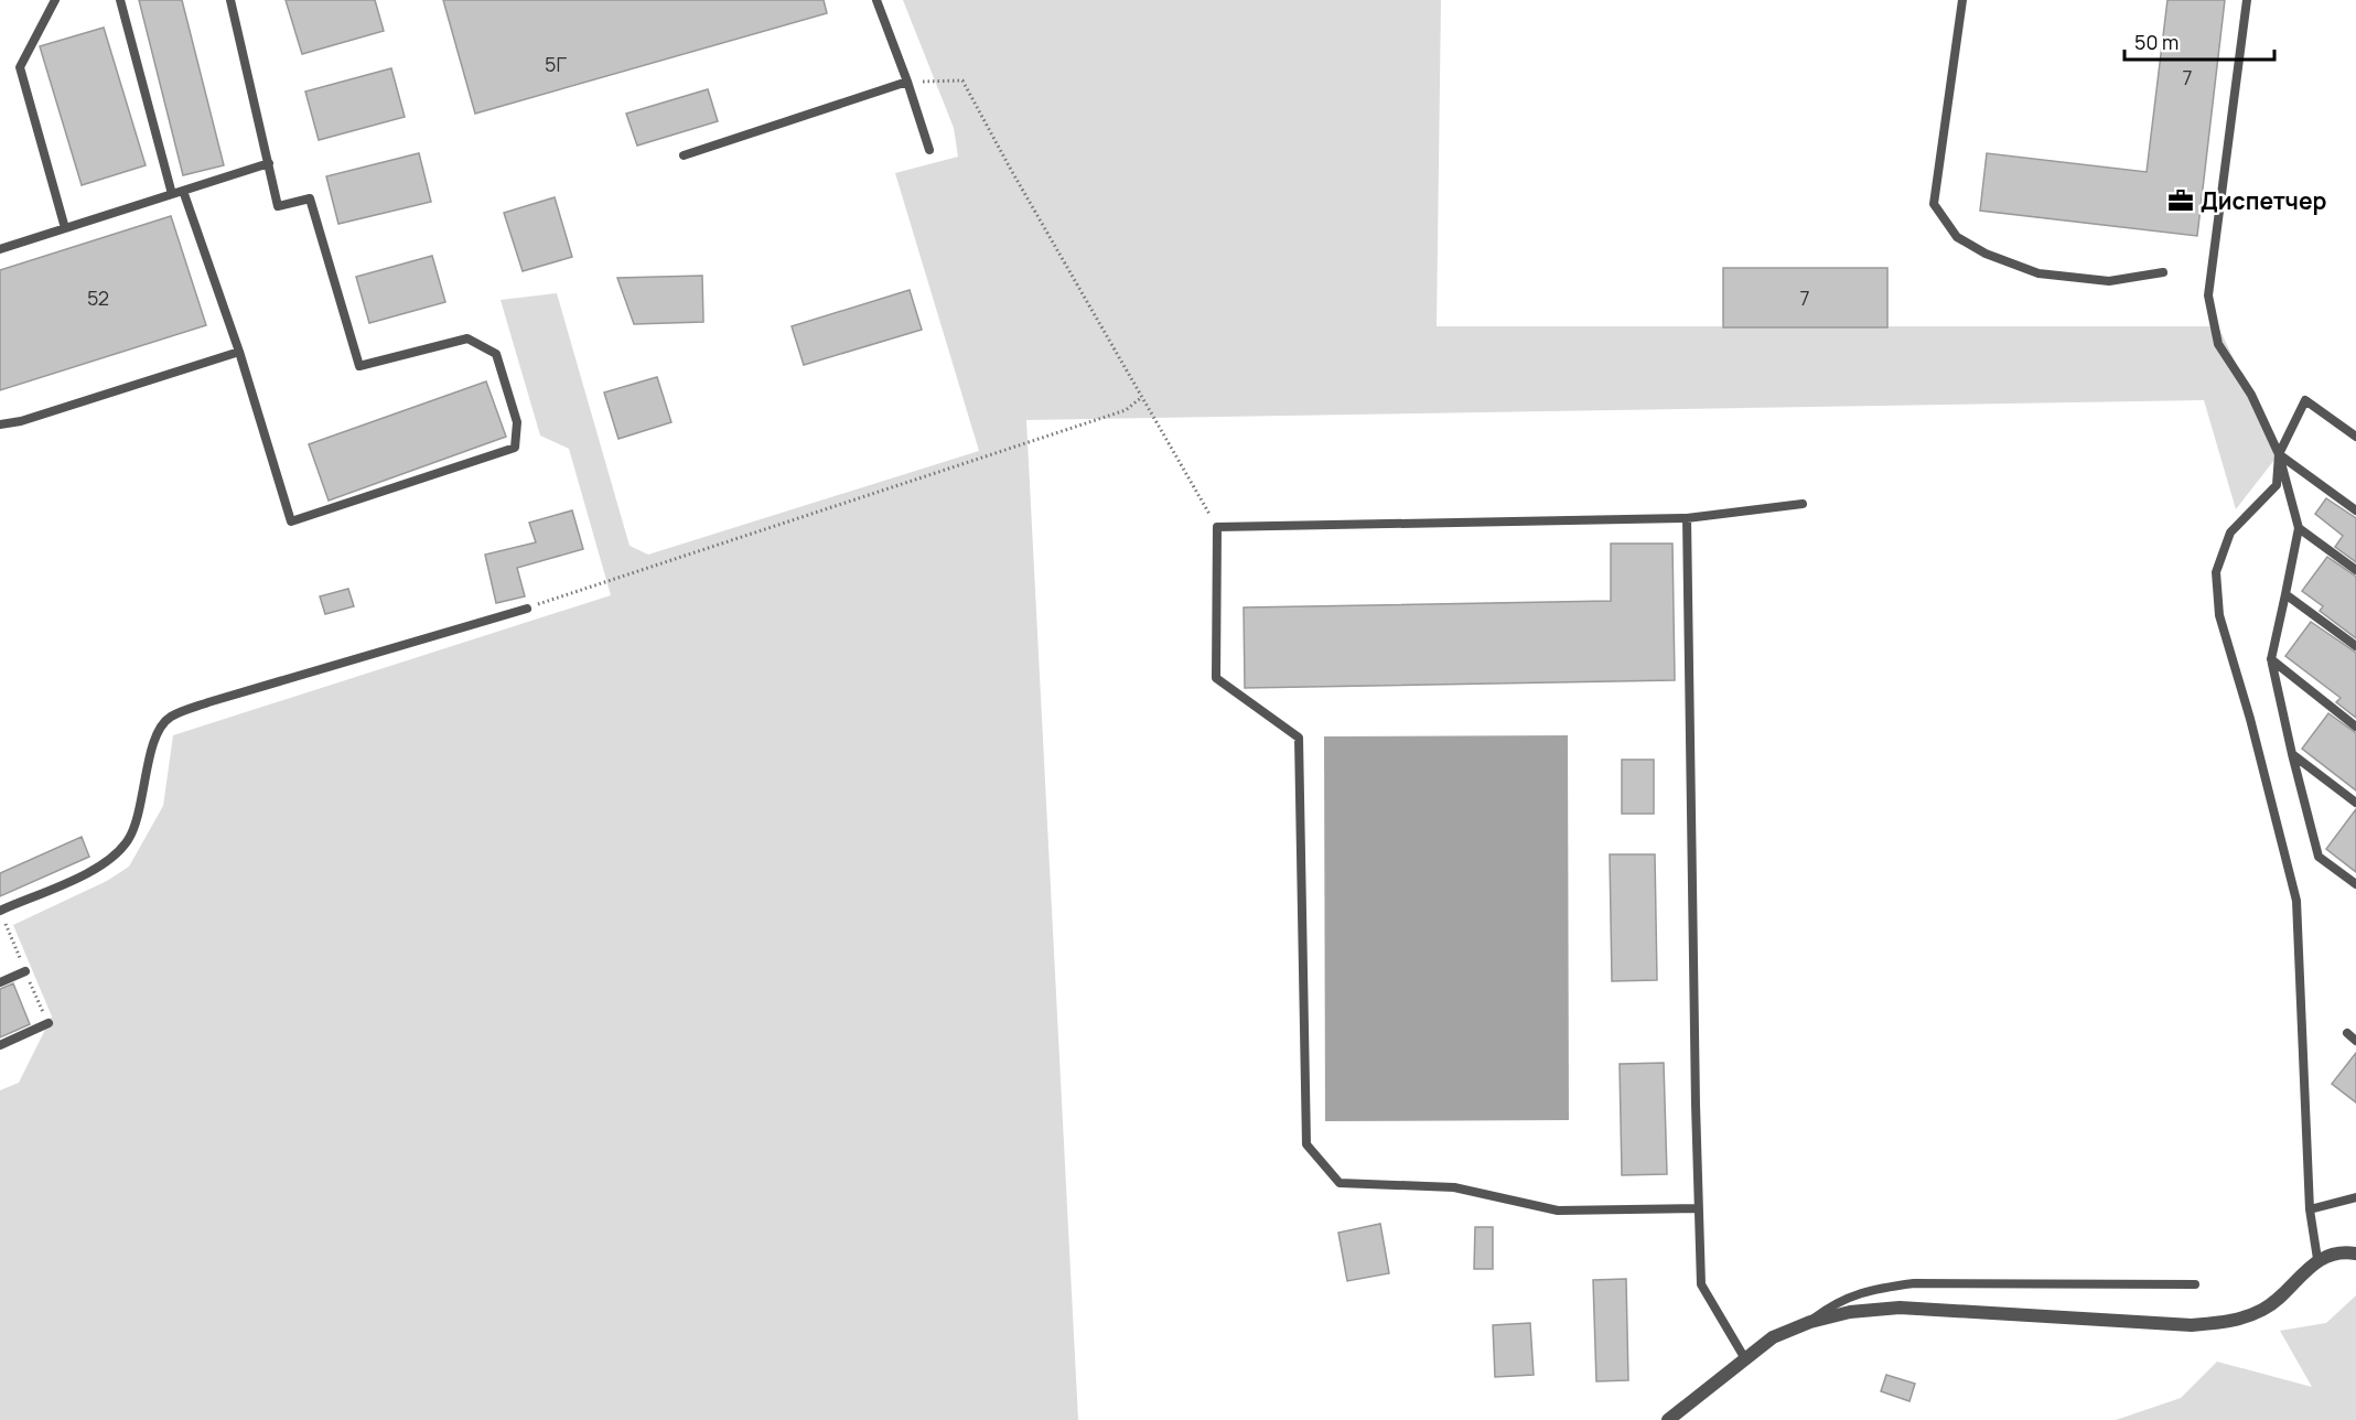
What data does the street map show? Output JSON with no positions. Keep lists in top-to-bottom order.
{
  "places": {
    "office": ["Диспетчер"]
  },
  "house_numbers": [
    "5Г",
    "7",
    "52",
    "7"
  ],
  "scale_bar": "50 m"
}
